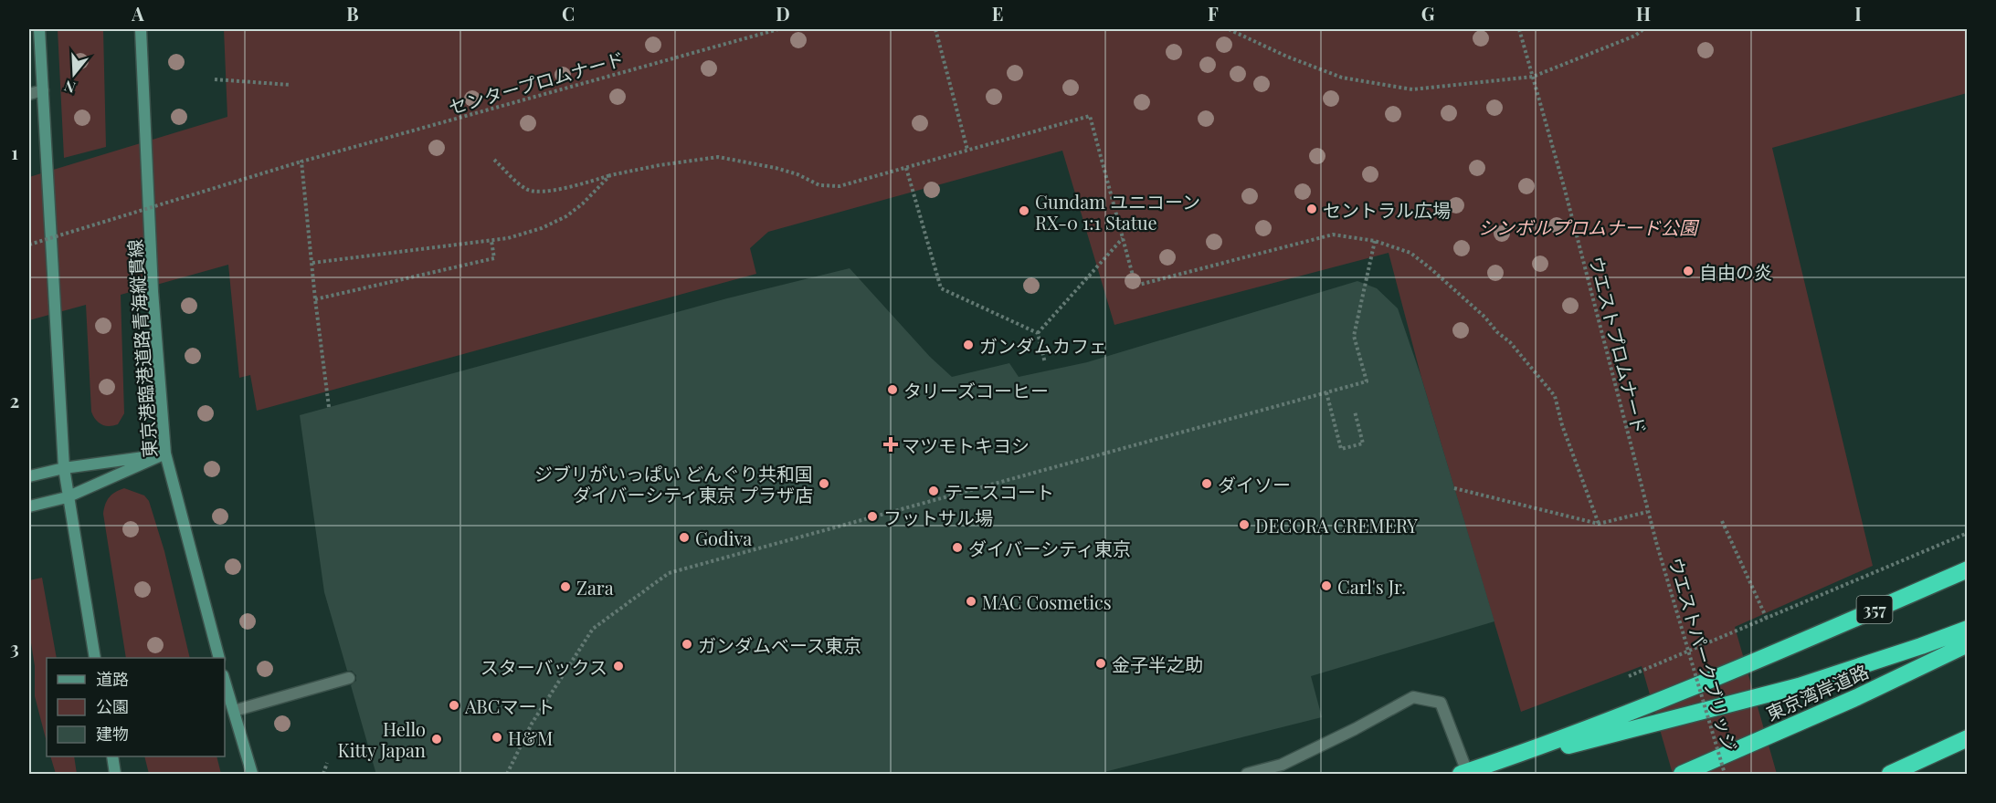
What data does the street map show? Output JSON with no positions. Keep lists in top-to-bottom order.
{
  "streets": {
    "highway": ["357", "東京湾岸道路"],
    "street": ["東京港臨港道路青海縦貫線"],
    "path": ["センタープロムナード", "ウエストプロムナード", "ウエストパークブリッジ"]
  },
  "crossings": [
    ["ウエストプロムナード", "ウエストパークブリッジ"]
  ],
  "parks": ["シンボルプロムナード公園"],
  "places": {
    "other": [
      "セントラル広場",
      "Gundam ユニコーン RX-0 1:1 Statue",
      "自由の炎",
      "ガンダムカフェ",
      "タリーズコーヒー",
      "ジブリがいっぱい どんぐり共和国 ダイバーシティ東京 プラザ店",
      "ダイソー",
      "テニスコート",
      "フットサル場",
      "DECORA CREMERY",
      "Godiva",
      "ダイバーシティ東京",
      "Carl's Jr.",
      "Zara",
      "MAC Cosmetics",
      "ガンダムベース東京",
      "金子半之助",
      "スターバックス",
      "ABCマート",
      "H&M",
      "Hello Kitty Japan"
    ],
    "health": ["マツモトキヨシ"]
  },
  "legend": ["道路", "公園", "建物"],
  "north": "bottom",
  "grid": {
    "columns": [
      "A",
      "B",
      "C",
      "D",
      "E",
      "F",
      "G",
      "H",
      "I"
    ],
    "rows": ["1", "2", "3"]
  }
}
